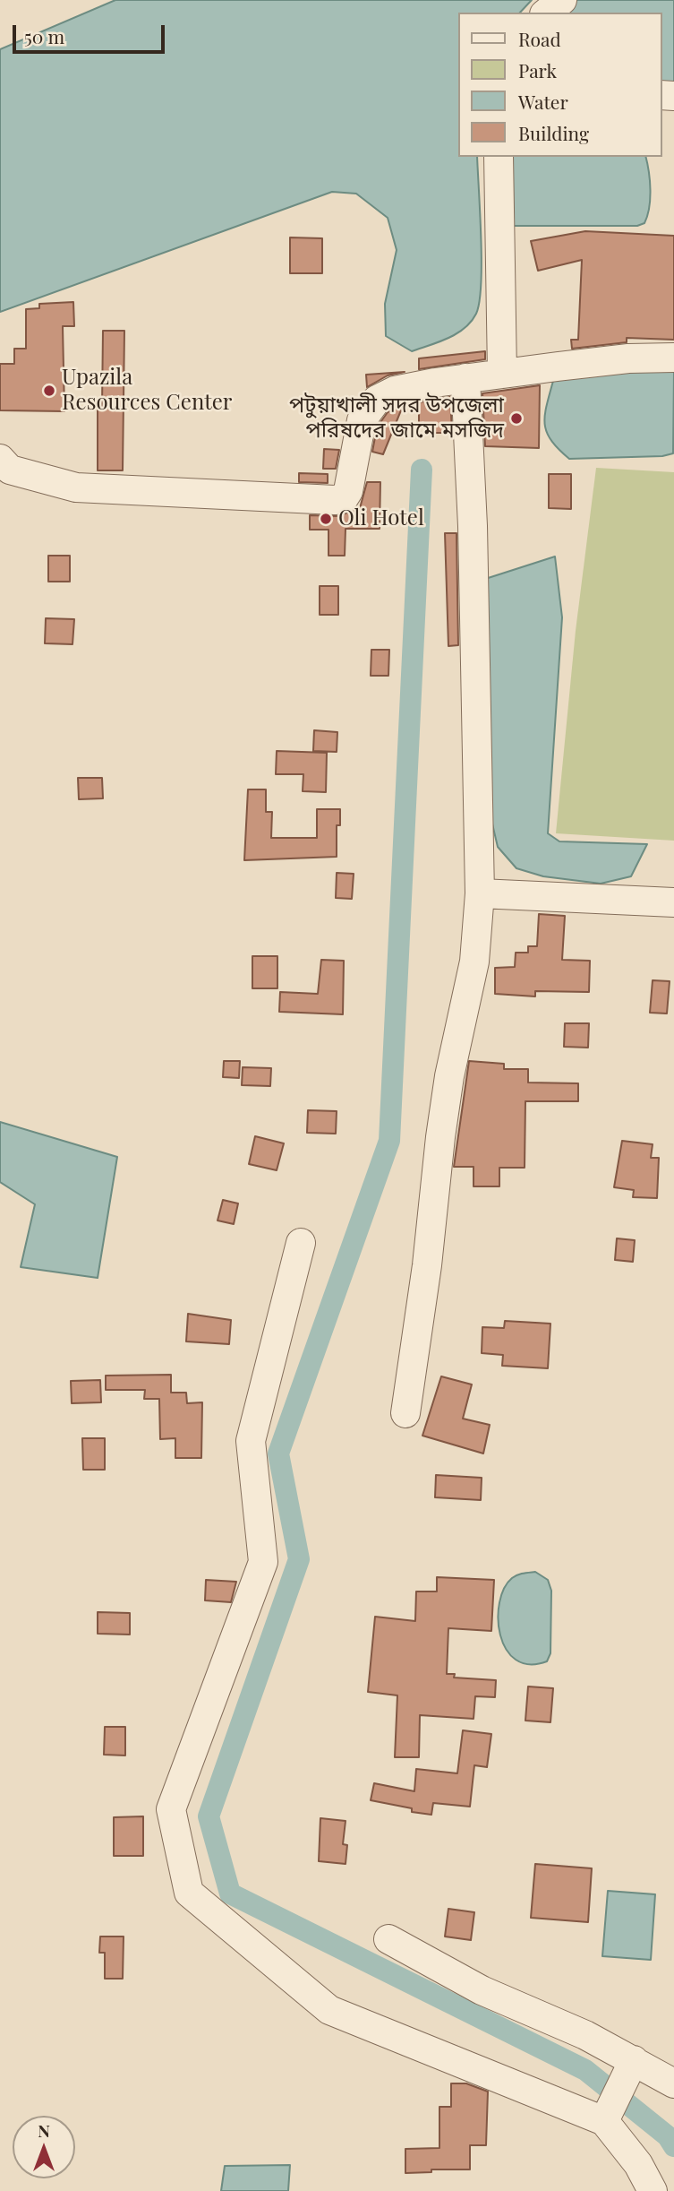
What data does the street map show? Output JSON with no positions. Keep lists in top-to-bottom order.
{
  "places": ["Upazila Resources Center", "পটুয়াখালী সদর উপজেলা পরিষদের জামে মসজিদ", "Oli Hotel"],
  "legend": [
    "Road",
    "Park",
    "Water",
    "Building"
  ],
  "scale_bar": "50 m",
  "north": "top"
}
